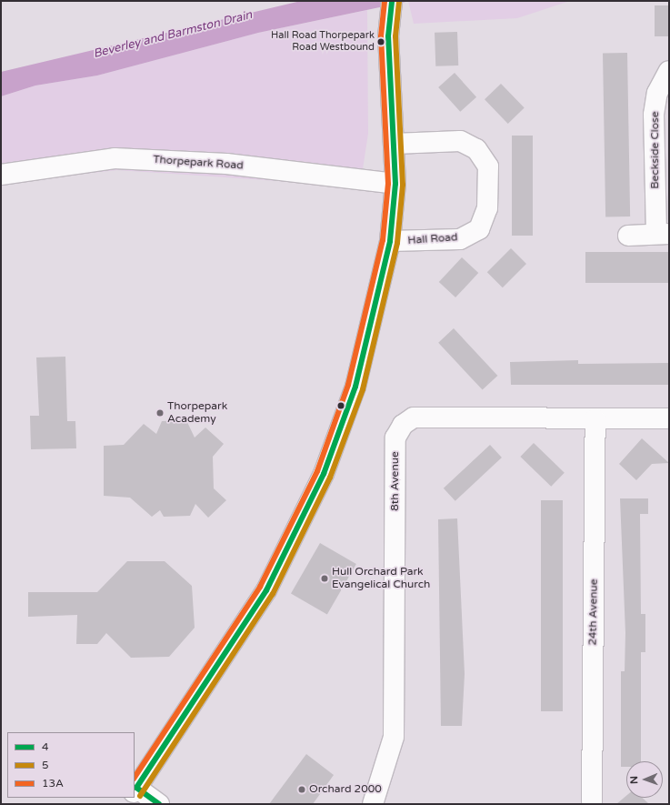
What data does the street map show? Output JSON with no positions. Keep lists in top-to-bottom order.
{
  "streets": {
    "street": [
      "Beckside Close",
      "Thorpepark Road",
      "Hall Road",
      "8th Avenue",
      "24th Avenue"
    ]
  },
  "crossings": [
    ["8th Avenue", "24th Avenue"]
  ],
  "water": ["Beverley and Barmston Drain"],
  "places": [
    "Hall Road Thorpepark Road Westbound",
    "Thorpepark Academy",
    "Hull Orchard Park Evangelical Church",
    "Orchard 2000"
  ],
  "lines": ["transit line 4", "transit line 13A", "transit line 5"],
  "legend": ["4", "5", "13A"],
  "north": "left"
}
